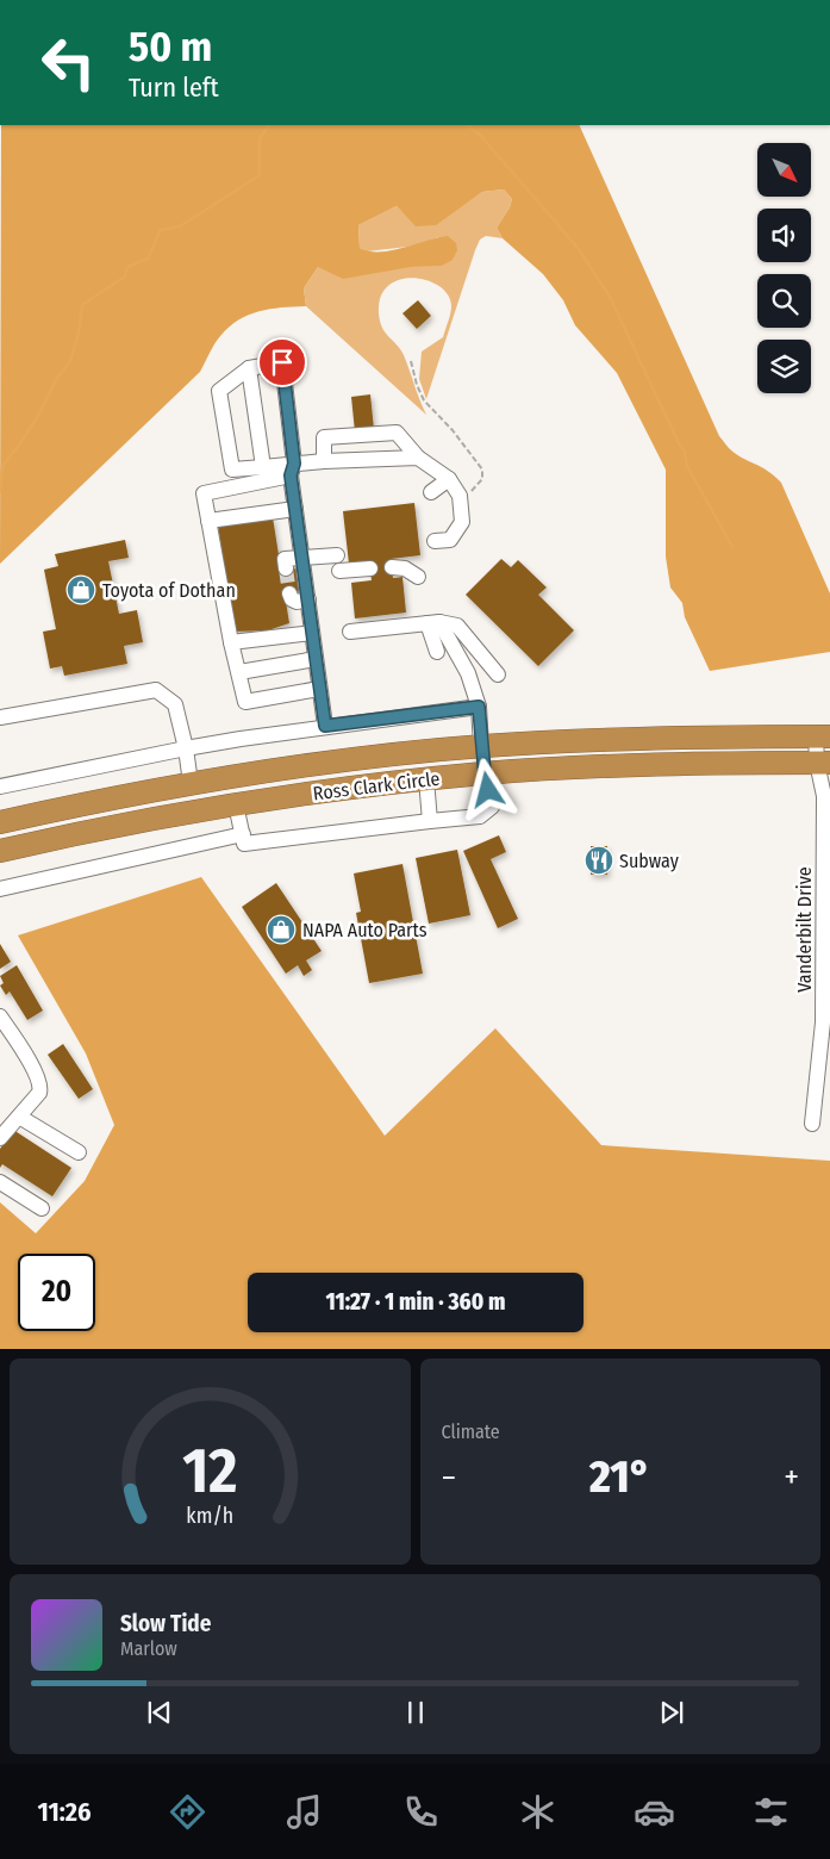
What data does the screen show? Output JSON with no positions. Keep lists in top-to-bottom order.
{
  "streets": {
    "highway": ["Ross Clark Circle"],
    "street": ["Vanderbilt Drive"]
  },
  "crossings": [
    ["Ross Clark Circle", "Vanderbilt Drive"]
  ],
  "places": {
    "shop": ["Toyota of Dothan", "NAPA Auto Parts"],
    "restaurant": ["Subway"]
  },
  "north": "bottom right",
  "page": {
    "turn": ["50 m", "Turn left"],
    "limit": "20",
    "trip": "11:27 · 1 min · 360 m",
    "tile": "Climate",
    "heat": ["−", "21°", "+"],
    "song": ["Slow Tide", "Marlow"],
    "tabs": "11:26",
    "gauge": ["12", "km/h"]
  }
}
